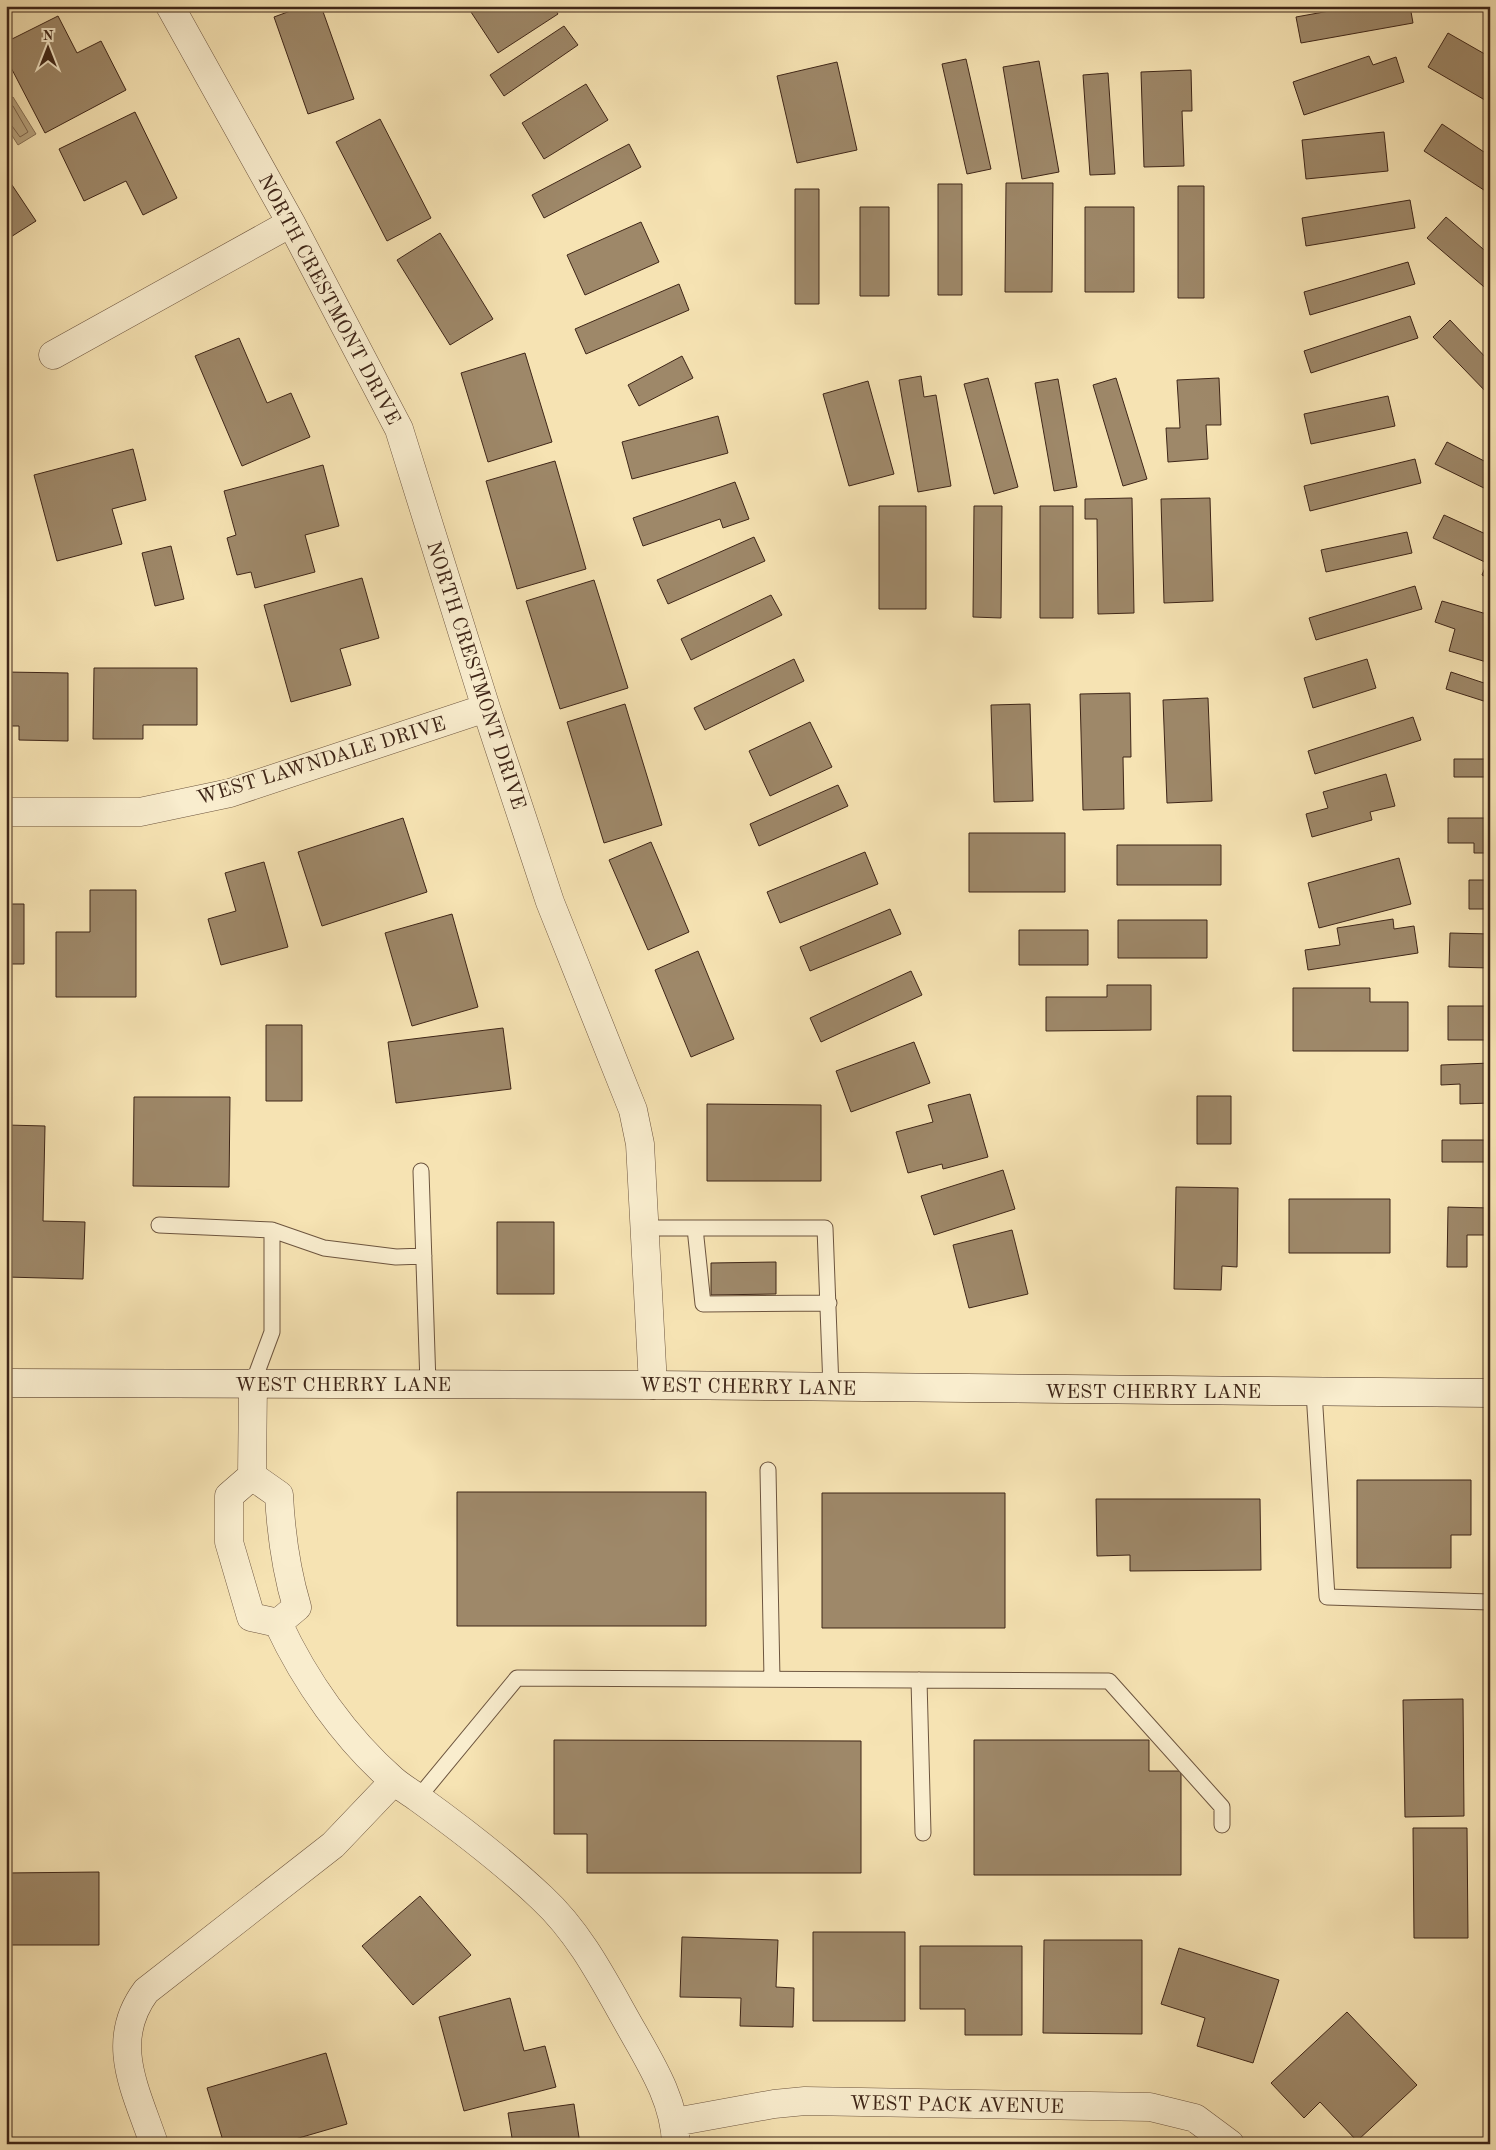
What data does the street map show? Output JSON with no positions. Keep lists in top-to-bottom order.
{
  "streets": {
    "street": [
      "NORTH CRESTMONT DRIVE",
      "WEST LAWNDALE DRIVE",
      "WEST CHERRY LANE",
      "WEST PACK AVENUE"
    ]
  },
  "crossings": [
    ["NORTH CRESTMONT DRIVE", "WEST LAWNDALE DRIVE"],
    ["NORTH CRESTMONT DRIVE", "WEST CHERRY LANE"]
  ],
  "north": "top"
}
